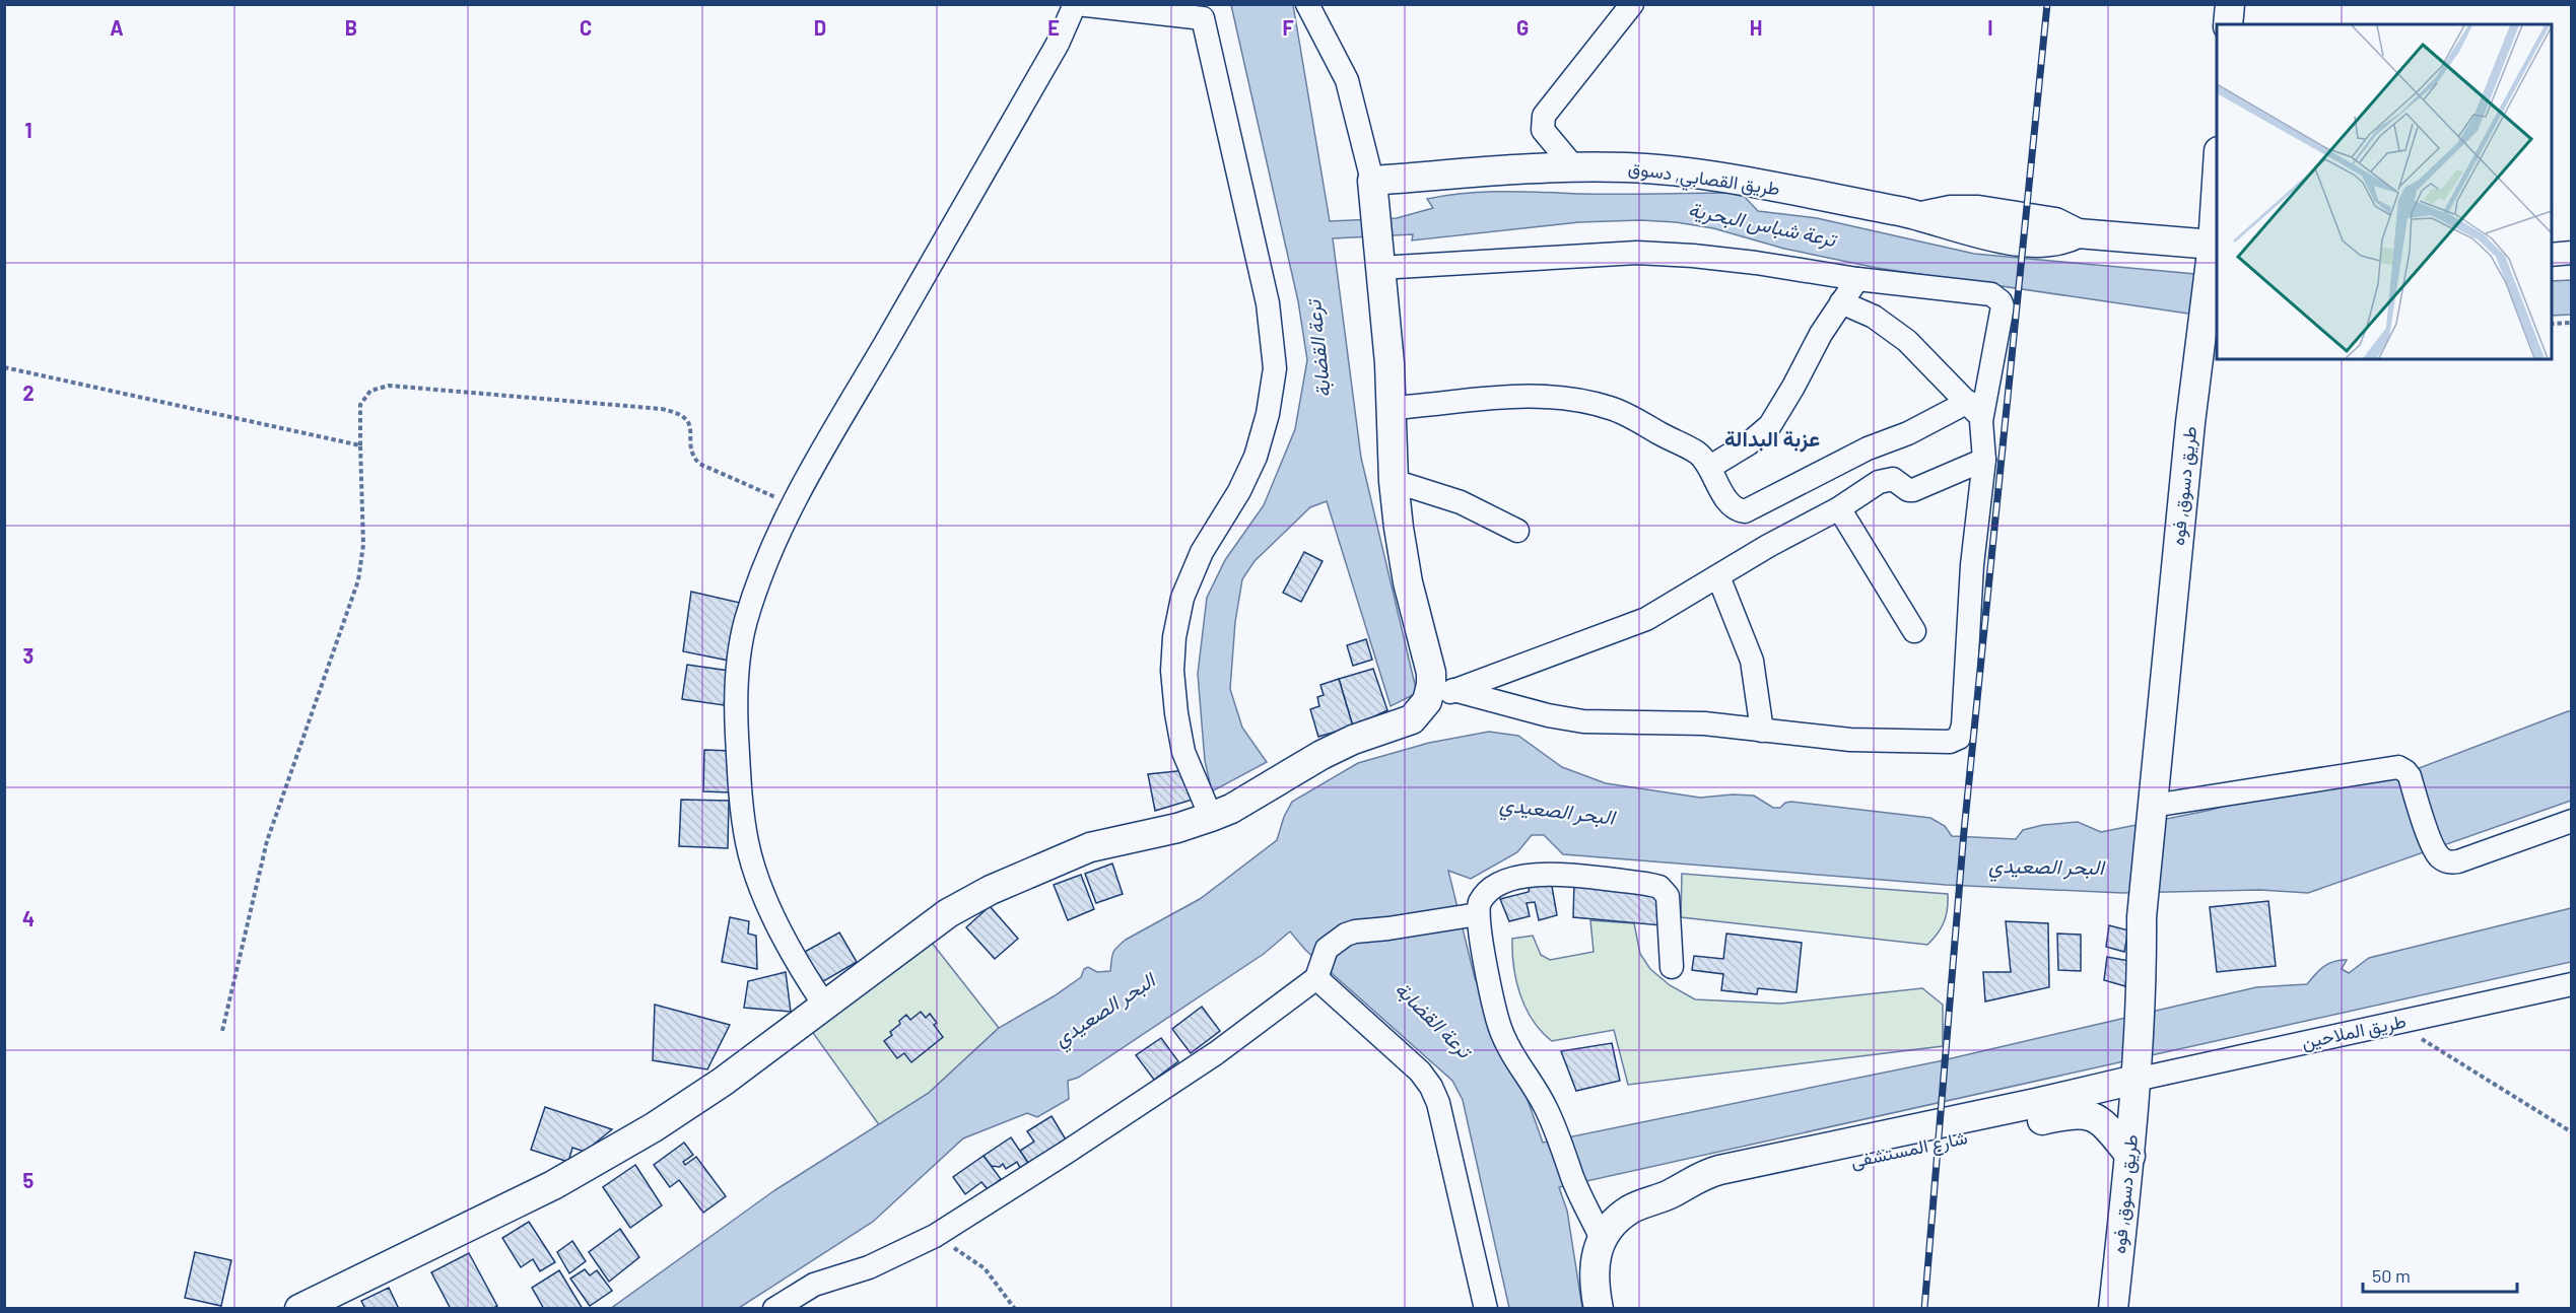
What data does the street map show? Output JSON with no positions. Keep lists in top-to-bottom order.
{
  "streets": {
    "main road": ["طريق القصابي, دسوق", "طريق دسوق, فوه", "شارع المستشفى"],
    "street": ["طريق الملاحين"]
  },
  "crossings": [
    ["طريق القصابي, دسوق", "طريق دسوق, فوه"],
    ["طريق دسوق, فوه", "طريق الملاحين"],
    ["طريق دسوق, فوه", "شارع المستشفى"],
    ["طريق الملاحين", "شارع المستشفى"]
  ],
  "districts": ["عزبة البدالة"],
  "water": ["ترعة شباس البحرية", "ترعة القضابة", "البحر الصعيدي"],
  "scale_bar": "50 m",
  "grid": {
    "columns": [
      "A",
      "B",
      "C",
      "D",
      "E",
      "F",
      "G",
      "H",
      "I"
    ],
    "rows": [
      "1",
      "2",
      "3",
      "4",
      "5"
    ]
  }
}
